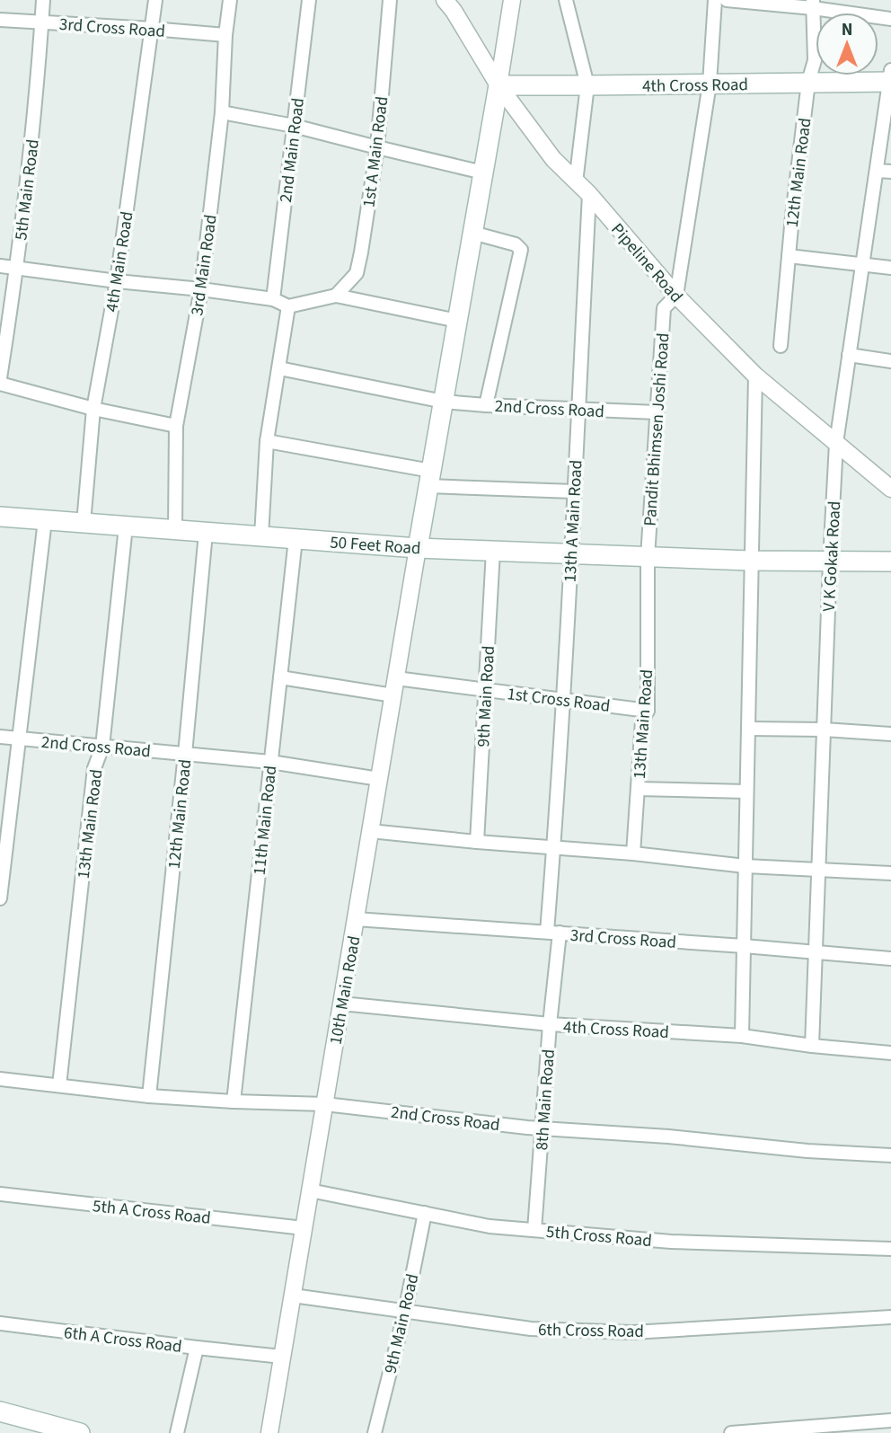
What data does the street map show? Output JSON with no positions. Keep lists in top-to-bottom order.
{
  "streets": {
    "main road": ["4th Cross Road", "50 Feet Road"],
    "street": [
      "3rd Cross Road",
      "2nd Main Road",
      "1st A Main Road",
      "12th Main Road",
      "5th Main Road",
      "4th Main Road",
      "Pipeline Road",
      "3rd Main Road",
      "2nd Cross Road",
      "Pandit Bhimsen Joshi Road",
      "13th A Main Road",
      "V K Gokak Road",
      "9th Main Road",
      "1st Cross Road",
      "13th Main Road",
      "11th Main Road",
      "10th Main Road",
      "8th Main Road",
      "5th A Cross Road",
      "5th Cross Road",
      "6th Cross Road",
      "6th A Cross Road"
    ]
  },
  "crossings": [
    ["3rd Cross Road", "5th Main Road"],
    ["3rd Cross Road", "4th Main Road"],
    ["3rd Cross Road", "3rd Main Road"],
    ["3rd Cross Road", "V K Gokak Road"],
    ["3rd Cross Road", "10th Main Road"],
    ["3rd Cross Road", "8th Main Road"],
    ["4th Cross Road", "12th Main Road"],
    ["4th Cross Road", "Pipeline Road"],
    ["4th Cross Road", "Pandit Bhimsen Joshi Road"],
    ["4th Cross Road", "V K Gokak Road"],
    ["4th Cross Road", "10th Main Road"],
    ["4th Cross Road", "8th Main Road"],
    ["12th Main Road", "2nd Cross Road"],
    ["12th Main Road", "50 Feet Road"],
    ["4th Main Road", "50 Feet Road"],
    ["Pipeline Road", "Pandit Bhimsen Joshi Road"],
    ["Pipeline Road", "13th A Main Road"],
    ["Pipeline Road", "V K Gokak Road"],
    ["3rd Main Road", "50 Feet Road"],
    ["2nd Cross Road", "Pandit Bhimsen Joshi Road"],
    ["2nd Cross Road", "13th A Main Road"],
    ["2nd Cross Road", "13th Main Road"],
    ["2nd Cross Road", "11th Main Road"],
    ["2nd Cross Road", "10th Main Road"],
    ["2nd Cross Road", "8th Main Road"],
    ["Pandit Bhimsen Joshi Road", "50 Feet Road"],
    ["Pandit Bhimsen Joshi Road", "13th Main Road"],
    ["13th A Main Road", "50 Feet Road"],
    ["13th A Main Road", "1st Cross Road"],
    ["13th A Main Road", "8th Main Road"],
    ["50 Feet Road", "V K Gokak Road"],
    ["50 Feet Road", "9th Main Road"],
    ["50 Feet Road", "13th Main Road"],
    ["50 Feet Road", "11th Main Road"],
    ["50 Feet Road", "10th Main Road"],
    ["9th Main Road", "1st Cross Road"],
    ["9th Main Road", "5th Cross Road"],
    ["9th Main Road", "6th Cross Road"],
    ["1st Cross Road", "13th Main Road"],
    ["1st Cross Road", "10th Main Road"],
    ["10th Main Road", "5th A Cross Road"],
    ["10th Main Road", "5th Cross Road"],
    ["10th Main Road", "6th Cross Road"],
    ["8th Main Road", "5th Cross Road"]
  ],
  "north": "top"
}
